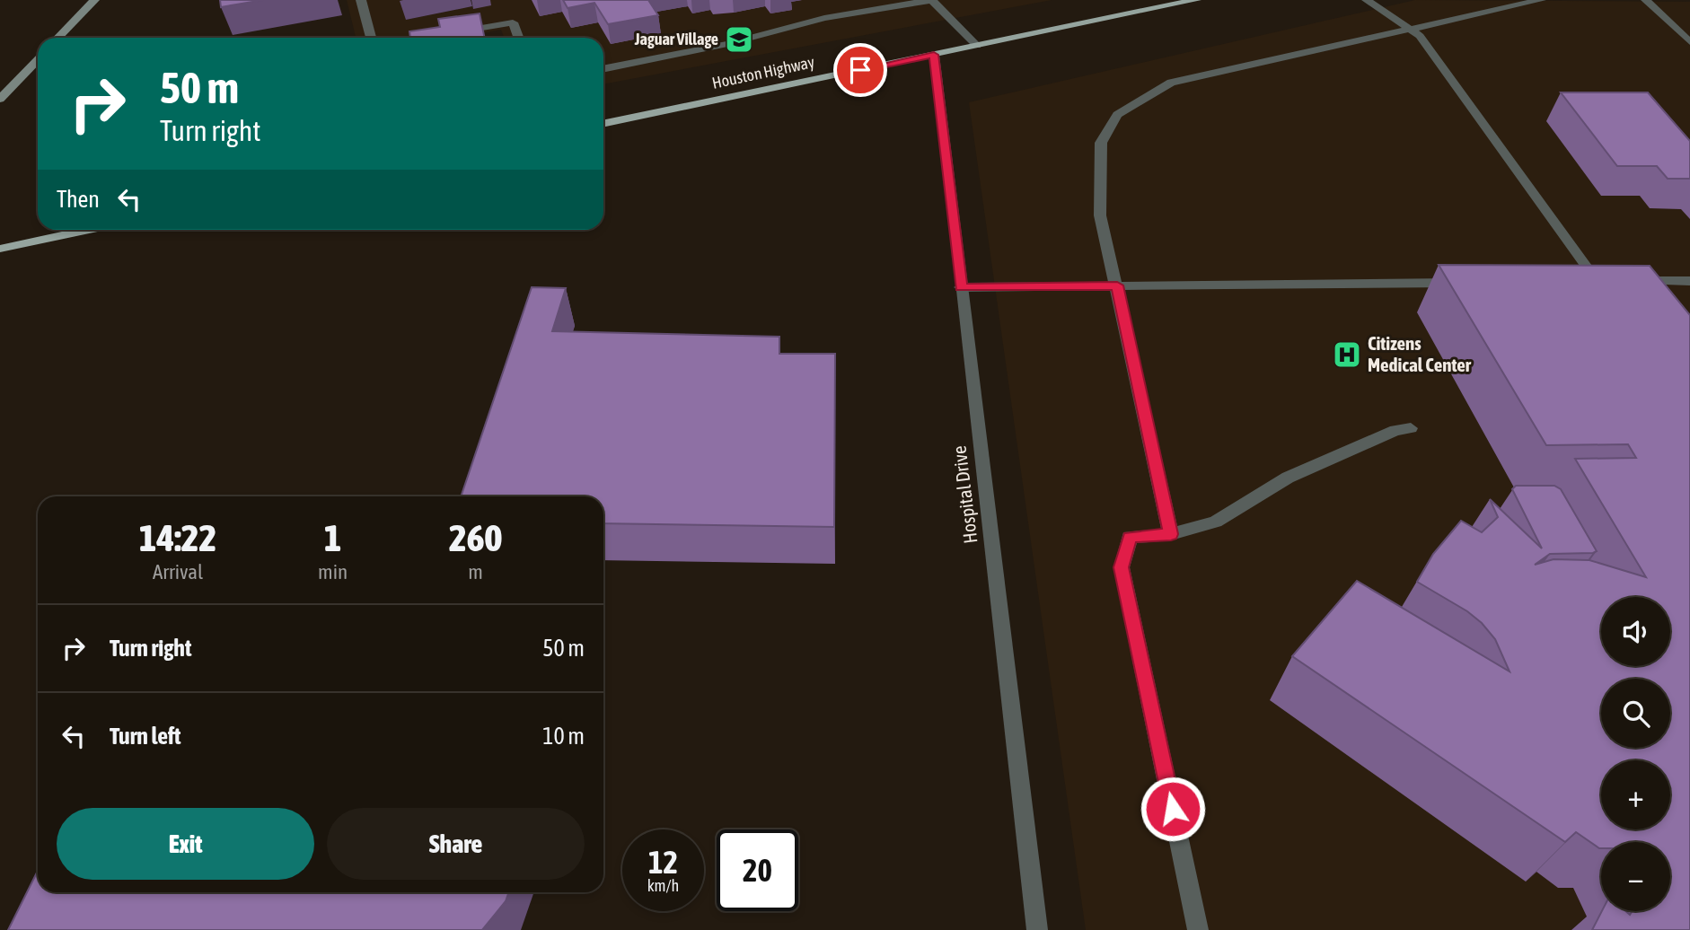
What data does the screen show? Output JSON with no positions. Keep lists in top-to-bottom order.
{
  "streets": {
    "main road": ["Houston Highway"],
    "street": ["Hospital Drive"]
  },
  "crossings": [
    ["Houston Highway", "Hospital Drive"]
  ],
  "places": {
    "school or university": ["Jaguar Village"],
    "hospital": ["Citizens Medical Center"]
  },
  "page": {
    "turn": ["50 m", "Turn right"],
    "then": "Then",
    "eta": [
      "14:22",
      "Arrival",
      "1",
      "min",
      "260",
      "m"
    ],
    "map_buttons": ["+", "−"],
    "list": [
      {
        "name": "Turn right",
        "value": "50 m"
      },
      {
        "name": "Turn left",
        "value": "10 m"
      }
    ],
    "buttons": ["Exit", "Share"],
    "speed": "12 km/h",
    "limit": "20"
  }
}
